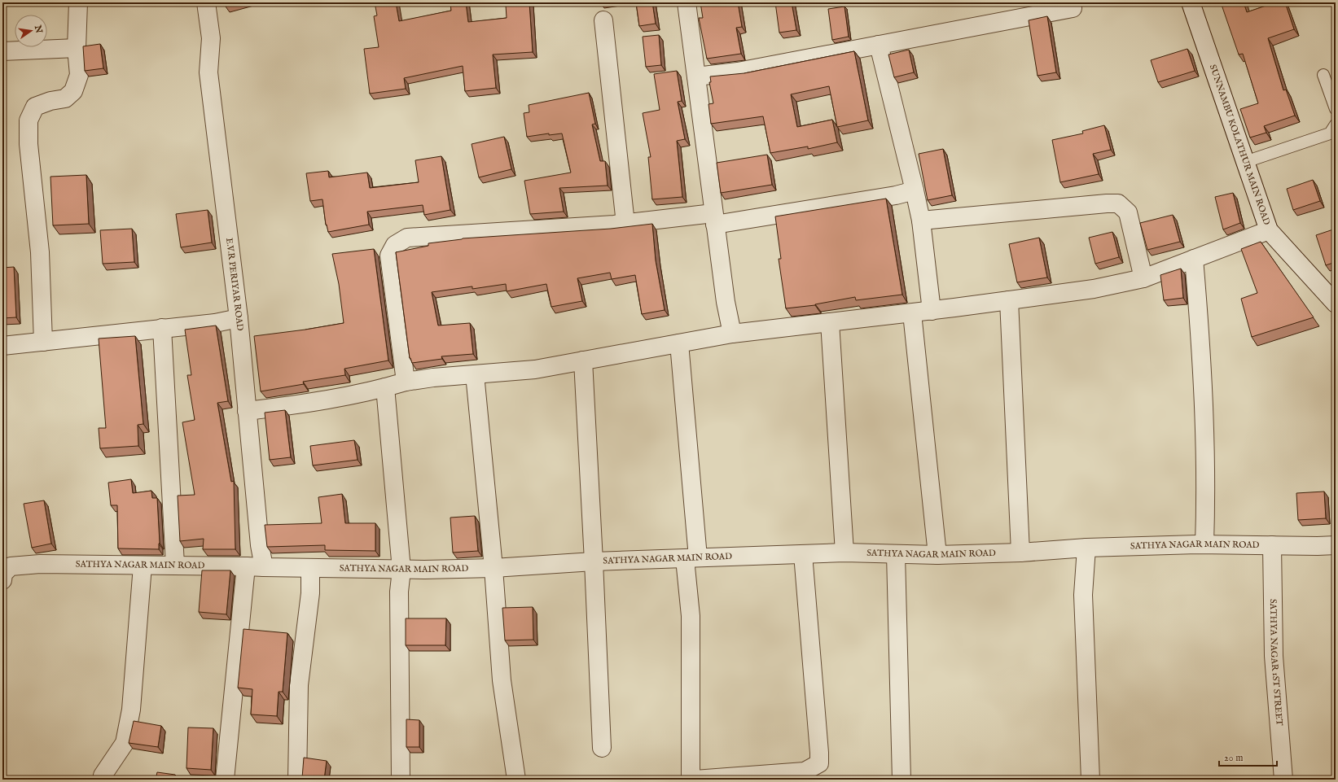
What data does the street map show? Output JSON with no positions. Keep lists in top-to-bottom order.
{
  "streets": {
    "street": [
      "SUNNAMBU KOLATHUR MAIN ROAD",
      "E.V.R PERIYAR ROAD",
      "SATHYA NAGAR MAIN ROAD",
      "SATHYA NAGAR 1ST STREET"
    ]
  },
  "crossings": [
    ["E.V.R PERIYAR ROAD", "SATHYA NAGAR MAIN ROAD"],
    ["SATHYA NAGAR MAIN ROAD", "SATHYA NAGAR 1ST STREET"]
  ],
  "scale_bar": "20 m",
  "north": "right"
}
